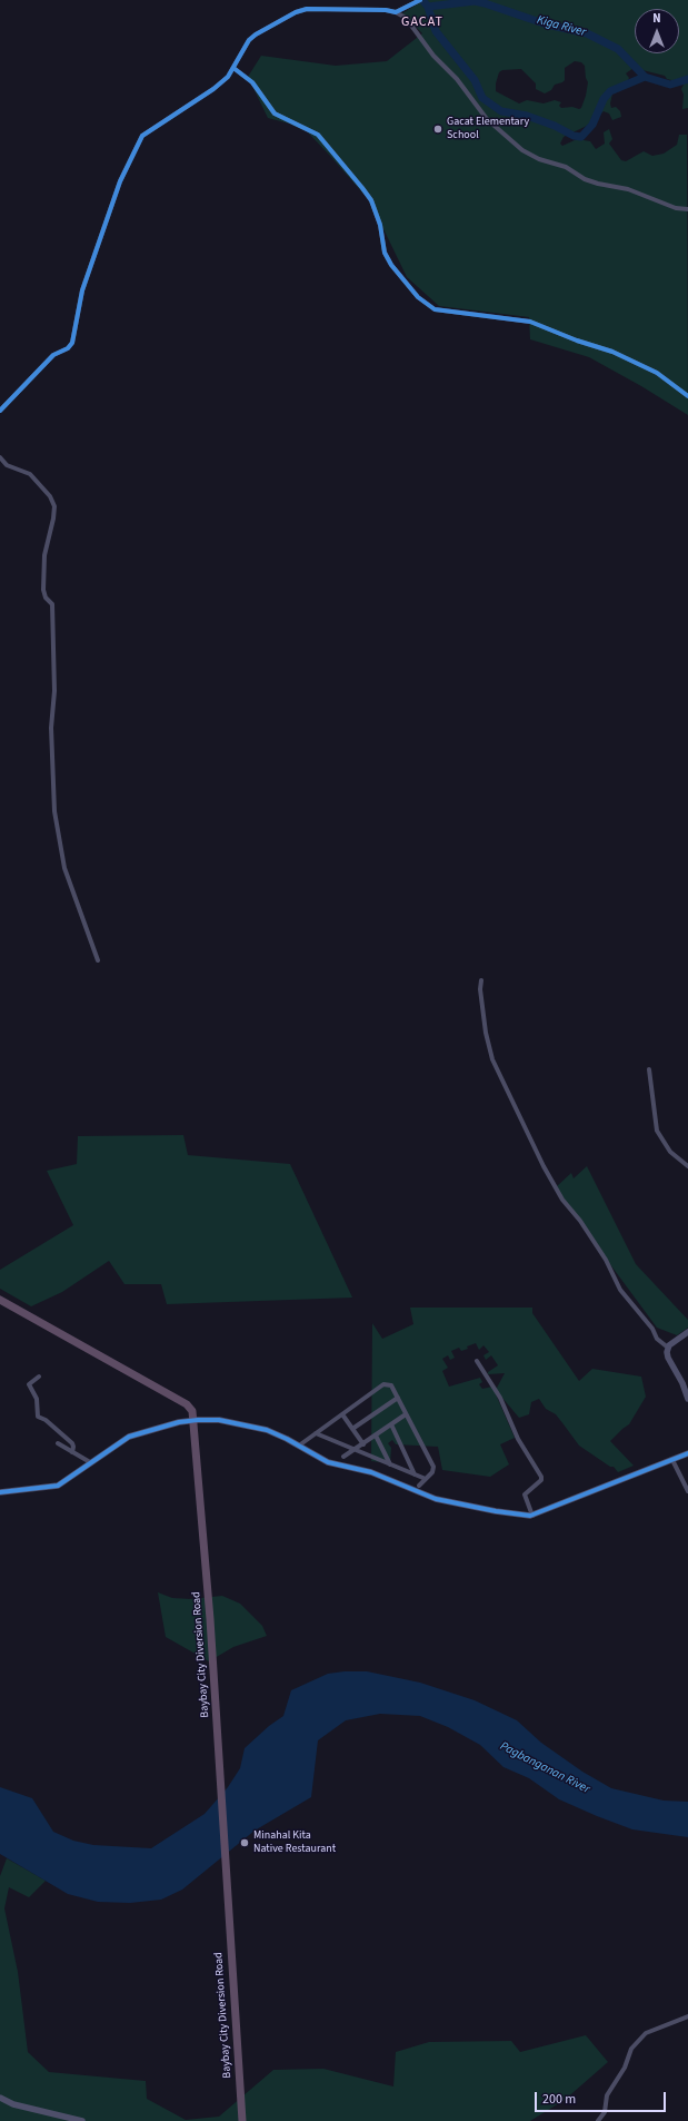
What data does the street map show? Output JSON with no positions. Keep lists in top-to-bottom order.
{
  "streets": {
    "highway": ["Baybay City Diversion Road"]
  },
  "districts": ["GACAT"],
  "water": ["Kiga River", "Pagbanganan River"],
  "places": ["Gacat Elementary School", "Minahal Kita Native Restaurant"],
  "scale_bar": "200 m",
  "north": "top"
}
